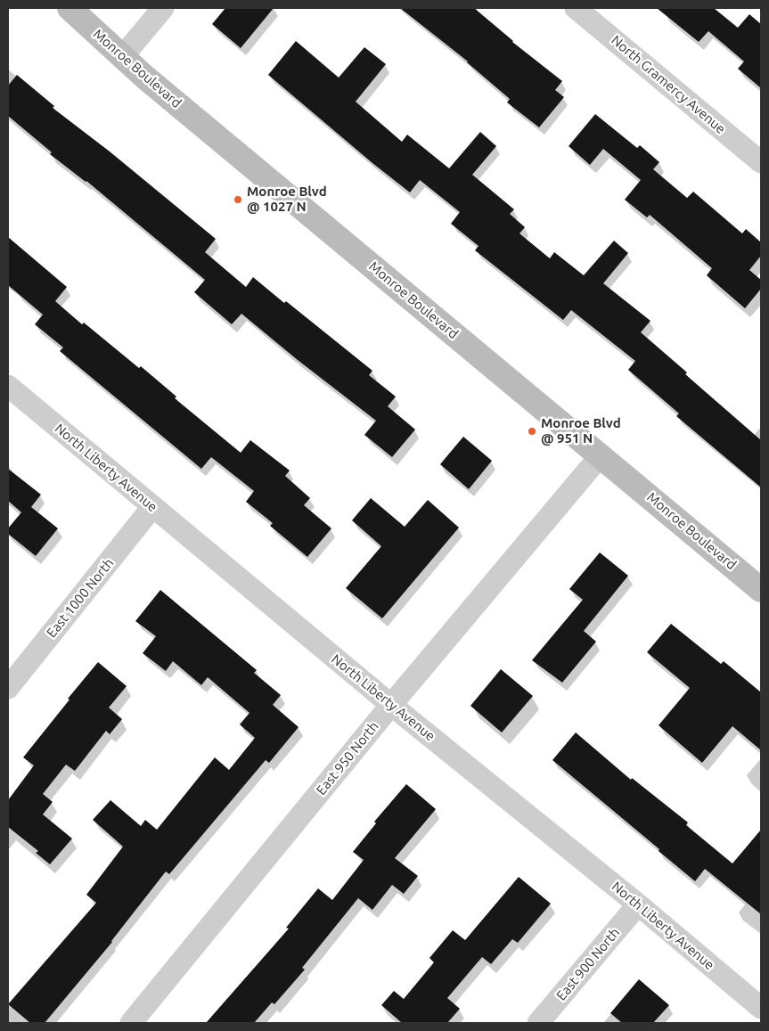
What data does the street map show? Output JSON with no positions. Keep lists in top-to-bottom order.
{
  "streets": {
    "street": [
      "Monroe Boulevard",
      "North Gramercy Avenue",
      "North Liberty Avenue",
      "East 1000 North",
      "East 950 North",
      "East 900 North"
    ]
  },
  "crossings": [
    ["Monroe Boulevard", "East 950 North"],
    ["North Liberty Avenue", "East 1000 North"],
    ["North Liberty Avenue", "East 950 North"],
    ["North Liberty Avenue", "East 900 North"]
  ],
  "places": ["Monroe Blvd @ 1027 N", "Monroe Blvd @ 951 N"]
}
